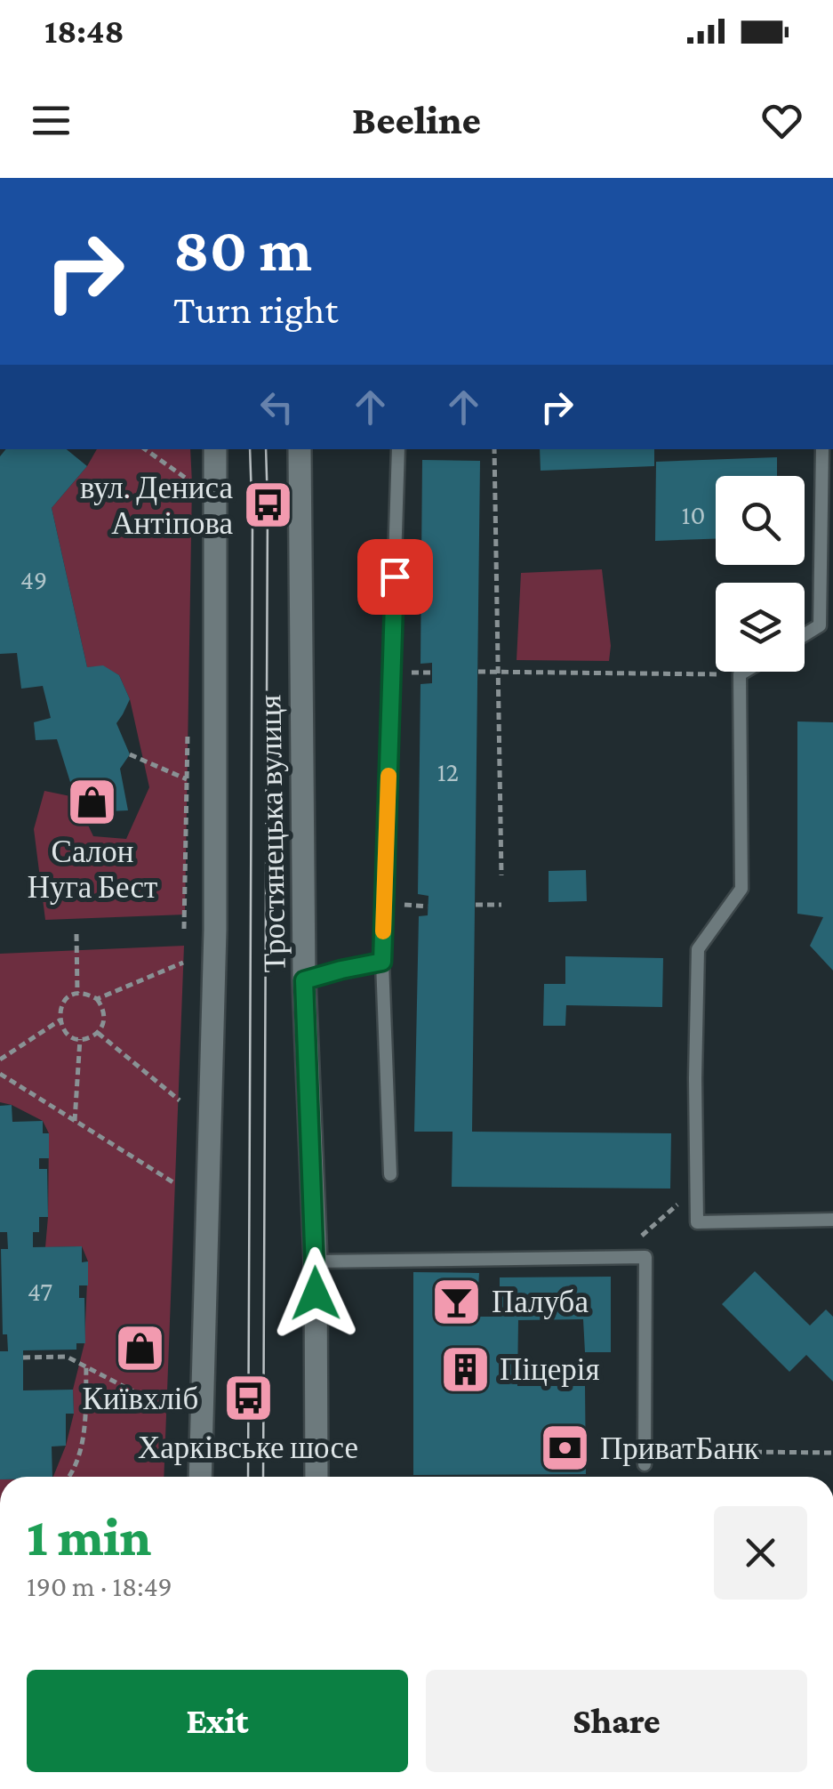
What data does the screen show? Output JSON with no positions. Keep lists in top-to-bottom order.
{
  "streets": {
    "street": ["Тростянецька вулиця"]
  },
  "places": {
    "bus stop": ["вул. Дениса Антіпова", "Харківське шосе"],
    "shop": ["Салон Нуга Бест", "Київхліб"],
    "bar": ["Палуба"],
    "building": ["Піцерія"],
    "bank": ["ПриватБанк"]
  },
  "house_numbers": [
    "10",
    "49",
    "12",
    "47"
  ],
  "page": {
    "status": "18:48",
    "header": "Beeline",
    "turn": ["80 m", "Turn right"],
    "heading": ["1 min", "190 m · 18:49"],
    "buttons": ["Exit", "Share"]
  }
}
